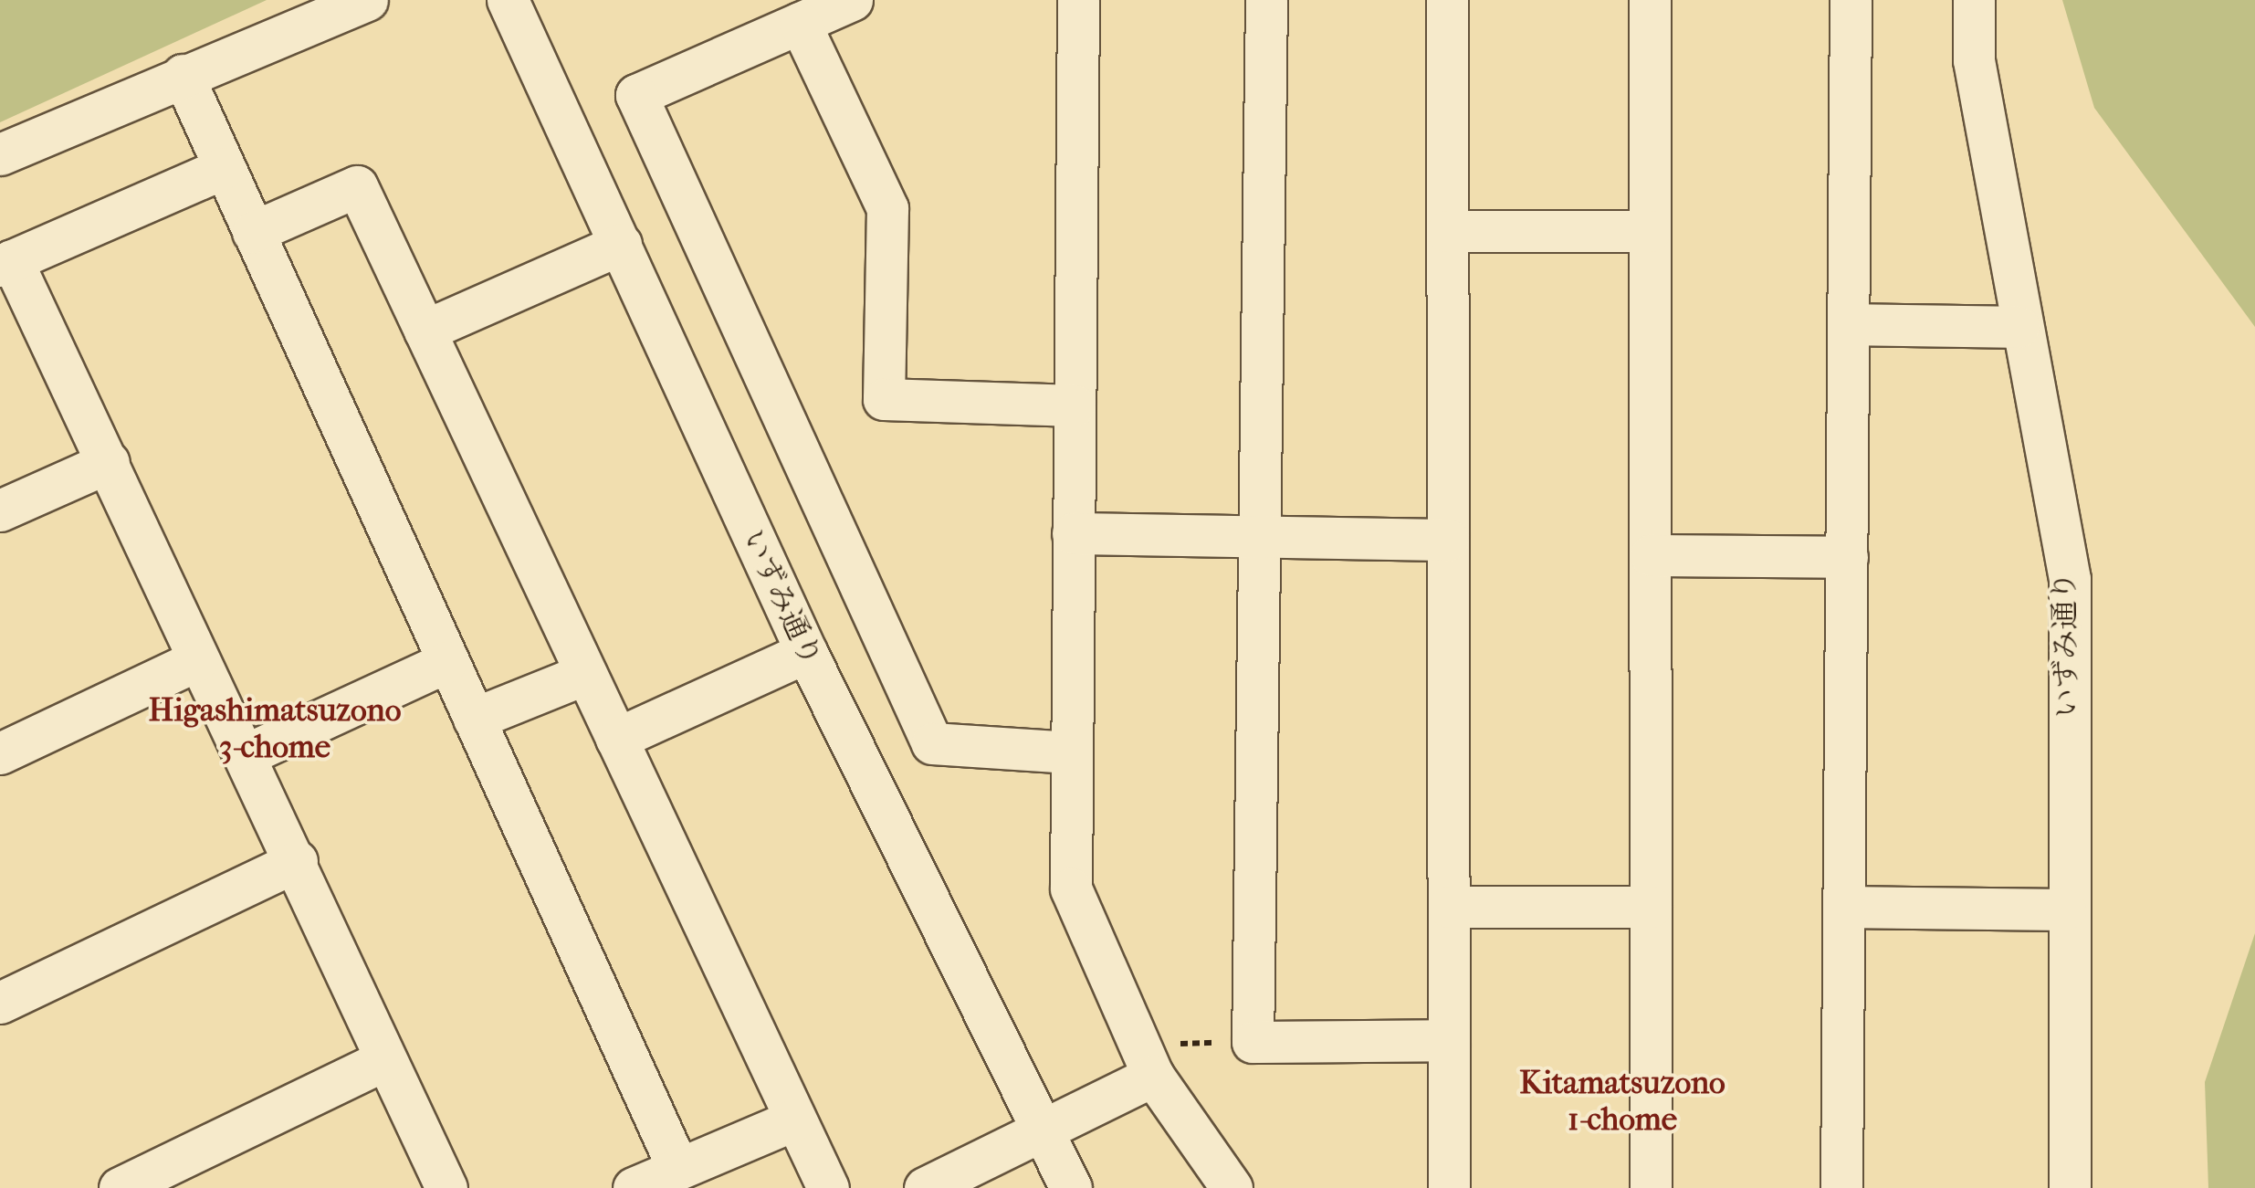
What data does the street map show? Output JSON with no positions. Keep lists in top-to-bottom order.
{
  "streets": {
    "street": ["いずみ通り"]
  },
  "districts": ["Higashimatsuzono 3-chome", "Kitamatsuzono 1-chome"]
}
